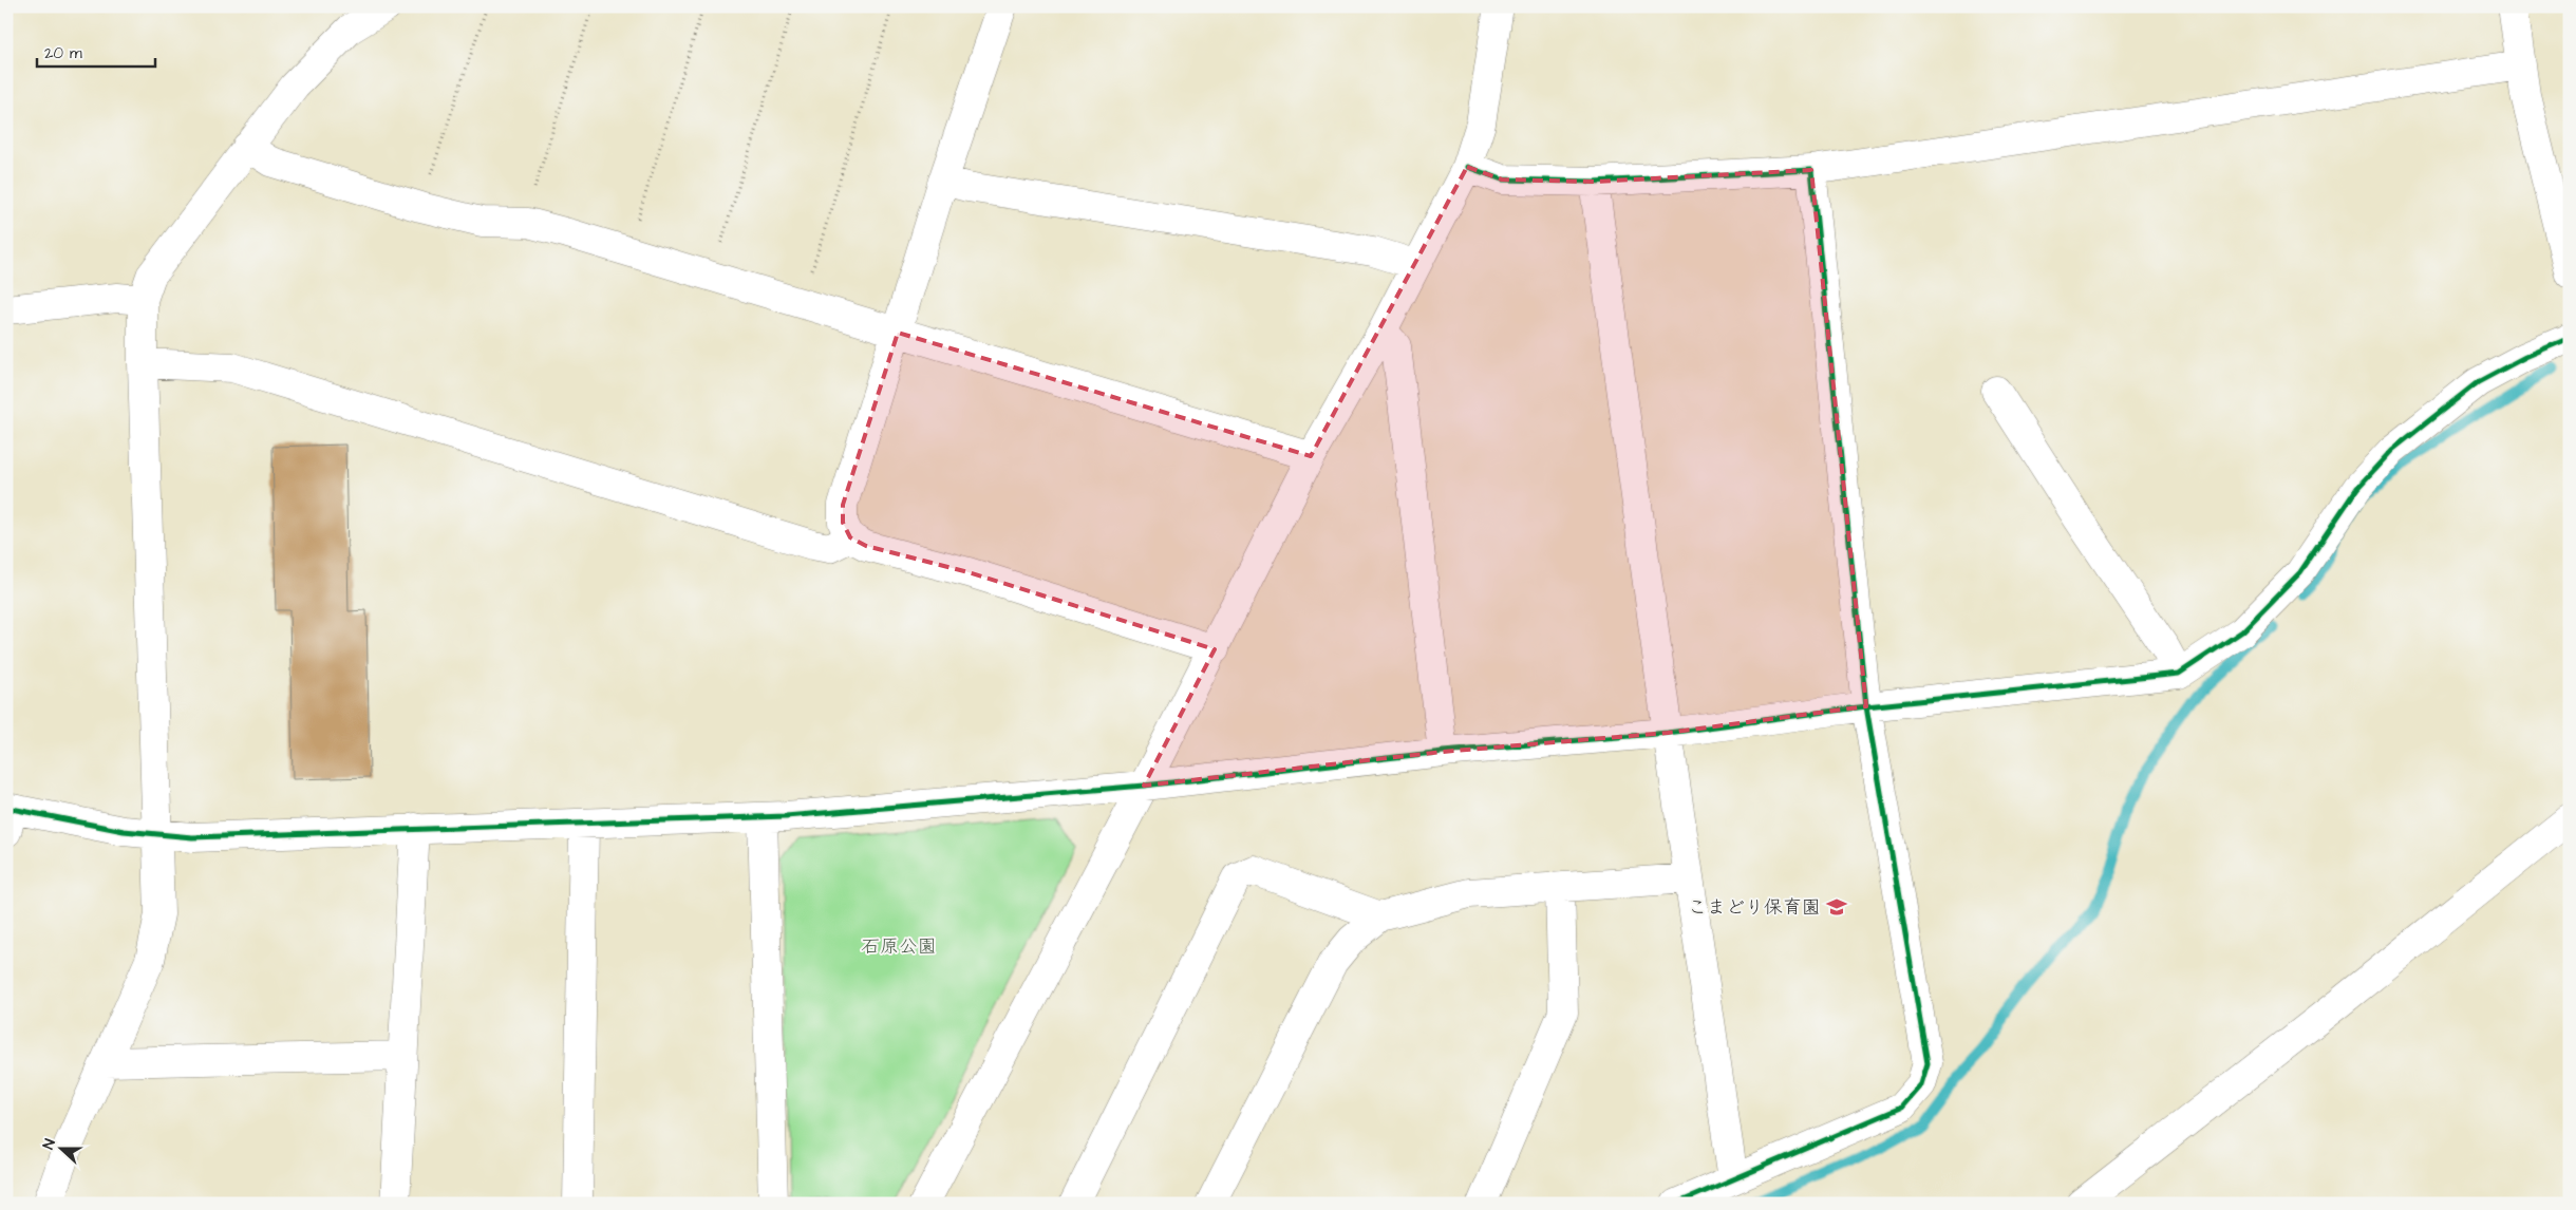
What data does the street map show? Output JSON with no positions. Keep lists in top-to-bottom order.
{
  "parks": ["石原公園"],
  "places": {
    "school or university": ["こまどり保育園"]
  },
  "scale_bar": "20 m",
  "north": "left"
}
